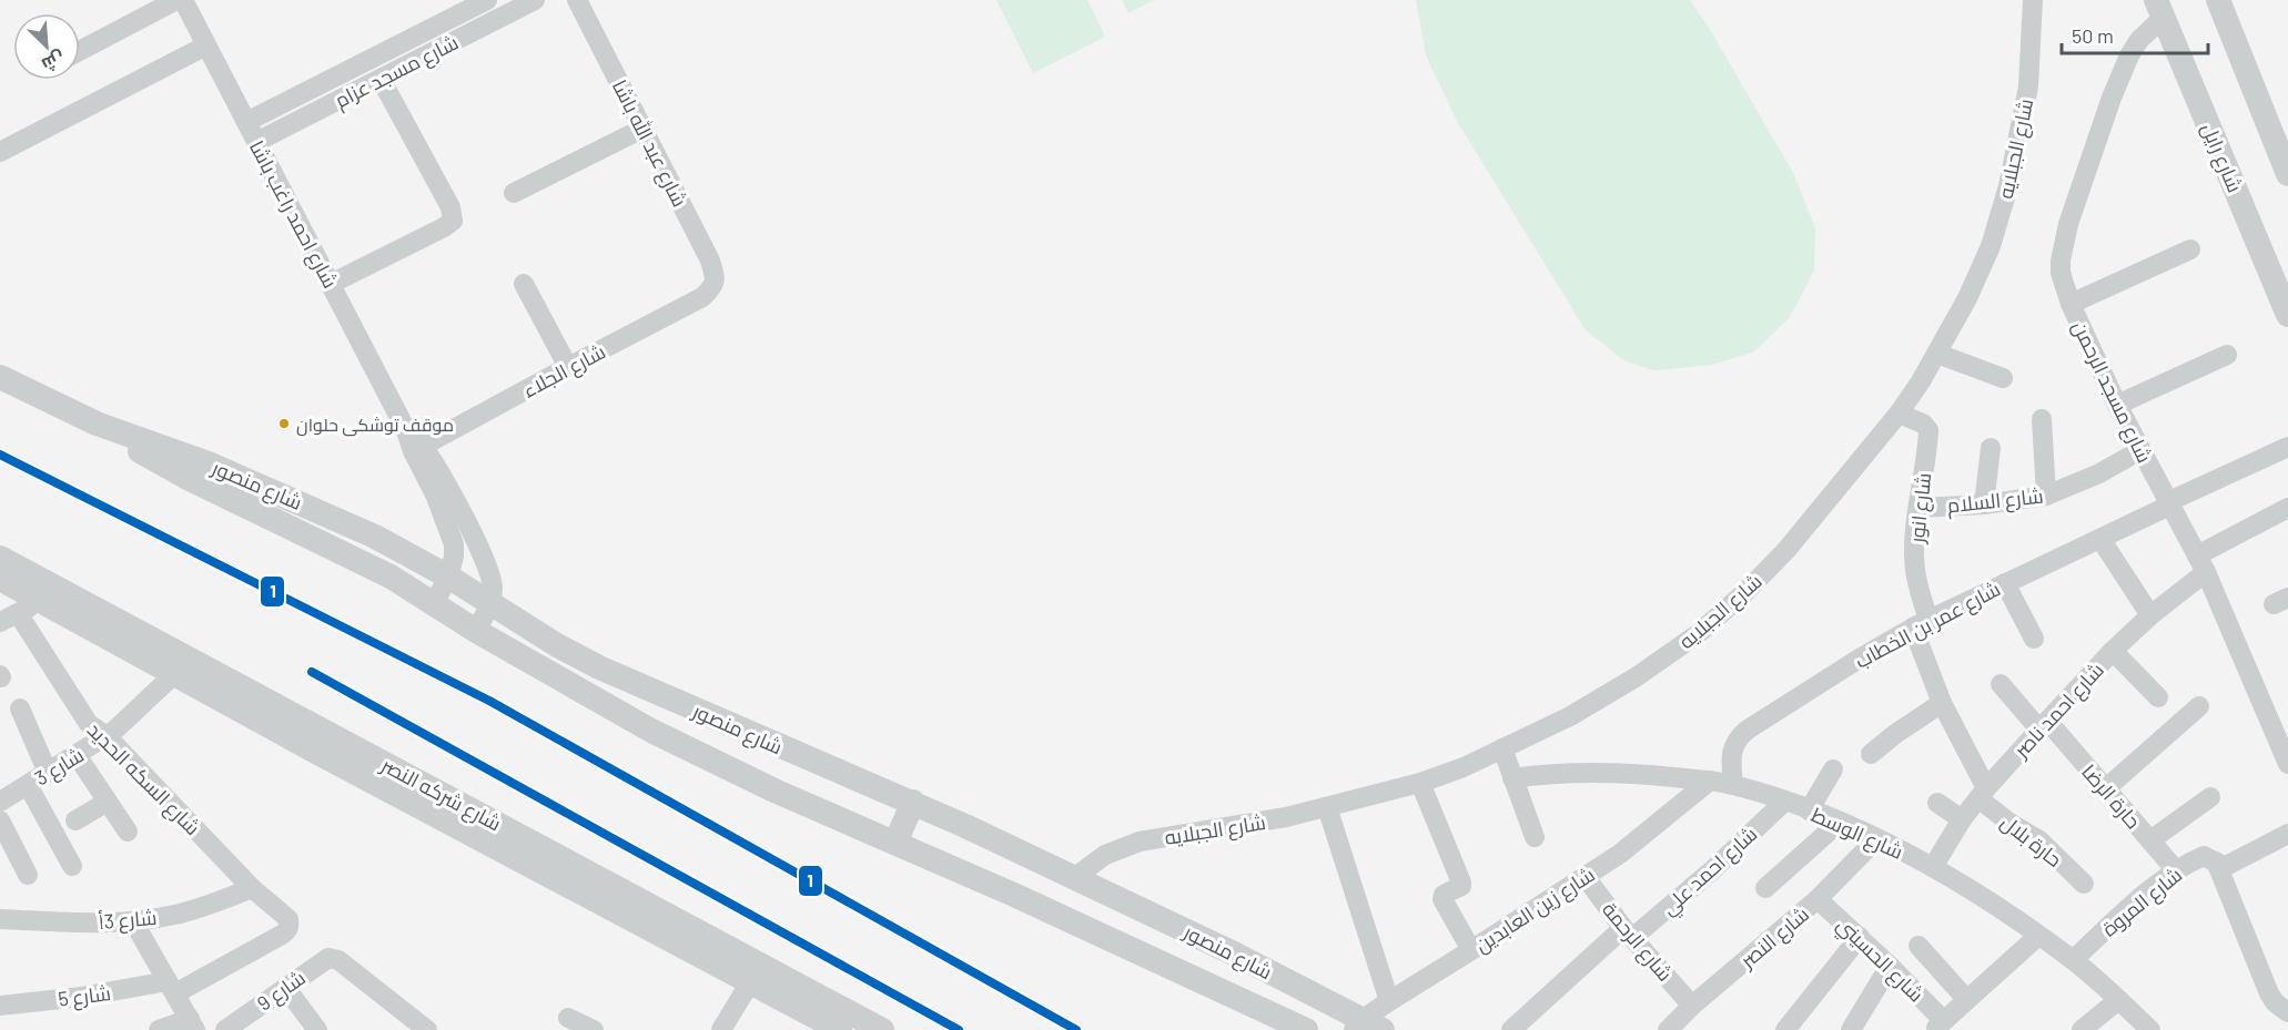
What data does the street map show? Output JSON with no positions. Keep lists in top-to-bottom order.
{
  "streets": {
    "street": [
      "شارع مسجد عزام",
      "شارع عبد الله باشا",
      "شارع الجبلايه",
      "شارع رايل",
      "شارع احمد راغب باشا",
      "شارع الجلاء",
      "شارع مسجد الرحمن",
      "شارع منصور",
      "شارع السلام",
      "شارع انور",
      "شارع عمر بن الخطاب",
      "شارع احمد ناصر",
      "شارع 3",
      "شارع السكه الحديد",
      "شارع شركه النصر",
      "حارة الرضا",
      "شارع الوسط",
      "حارة بلال",
      "شارع احمد علي",
      "شارع المروة",
      "شارع زين العابدين",
      "شارع 3أ",
      "شارع النصر",
      "شارع الرحمة",
      "شارع الحسيني",
      "شارع 9",
      "شارع 5"
    ]
  },
  "crossings": [
    ["شارع مسجد عزام", "شارع احمد راغب باشا"],
    ["شارع عبد الله باشا", "شارع الجلاء"],
    ["شارع الجبلايه", "شارع منصور"],
    ["شارع الجبلايه", "شارع انور"],
    ["شارع رايل", "شارع مسجد الرحمن"],
    ["شارع احمد راغب باشا", "شارع الجلاء"],
    ["شارع احمد راغب باشا", "شارع منصور"],
    ["شارع مسجد الرحمن", "شارع السلام"],
    ["شارع مسجد الرحمن", "شارع عمر بن الخطاب"],
    ["شارع مسجد الرحمن", "شارع احمد ناصر"],
    ["شارع منصور", "شارع زين العابدين"],
    ["شارع السلام", "شارع انور"],
    ["شارع انور", "شارع عمر بن الخطاب"],
    ["شارع انور", "شارع احمد ناصر"],
    ["شارع انور", "حارة بلال"],
    ["شارع عمر بن الخطاب", "شارع الوسط"],
    ["شارع احمد ناصر", "حارة الرضا"],
    ["شارع احمد ناصر", "شارع الوسط"],
    ["شارع احمد ناصر", "حارة بلال"],
    ["شارع 3", "شارع السكه الحديد"],
    ["شارع 3", "شارع شركه النصر"],
    ["شارع السكه الحديد", "شارع 3أ"],
    ["شارع السكه الحديد", "شارع 5"],
    ["حارة الرضا", "شارع المروة"],
    ["شارع الوسط", "شارع احمد علي"],
    ["شارع الوسط", "شارع المروة"],
    ["شارع الوسط", "شارع زين العابدين"],
    ["شارع الوسط", "شارع النصر"],
    ["شارع احمد علي", "شارع الرحمة"],
    ["شارع زين العابدين", "شارع الرحمة"],
    ["شارع النصر", "شارع الرحمة"],
    ["شارع النصر", "شارع الحسيني"]
  ],
  "places": ["موقف توشكى حلوان"],
  "lines": ["transit line 1"],
  "scale_bar": "50 m",
  "north": "bottom right"
}
